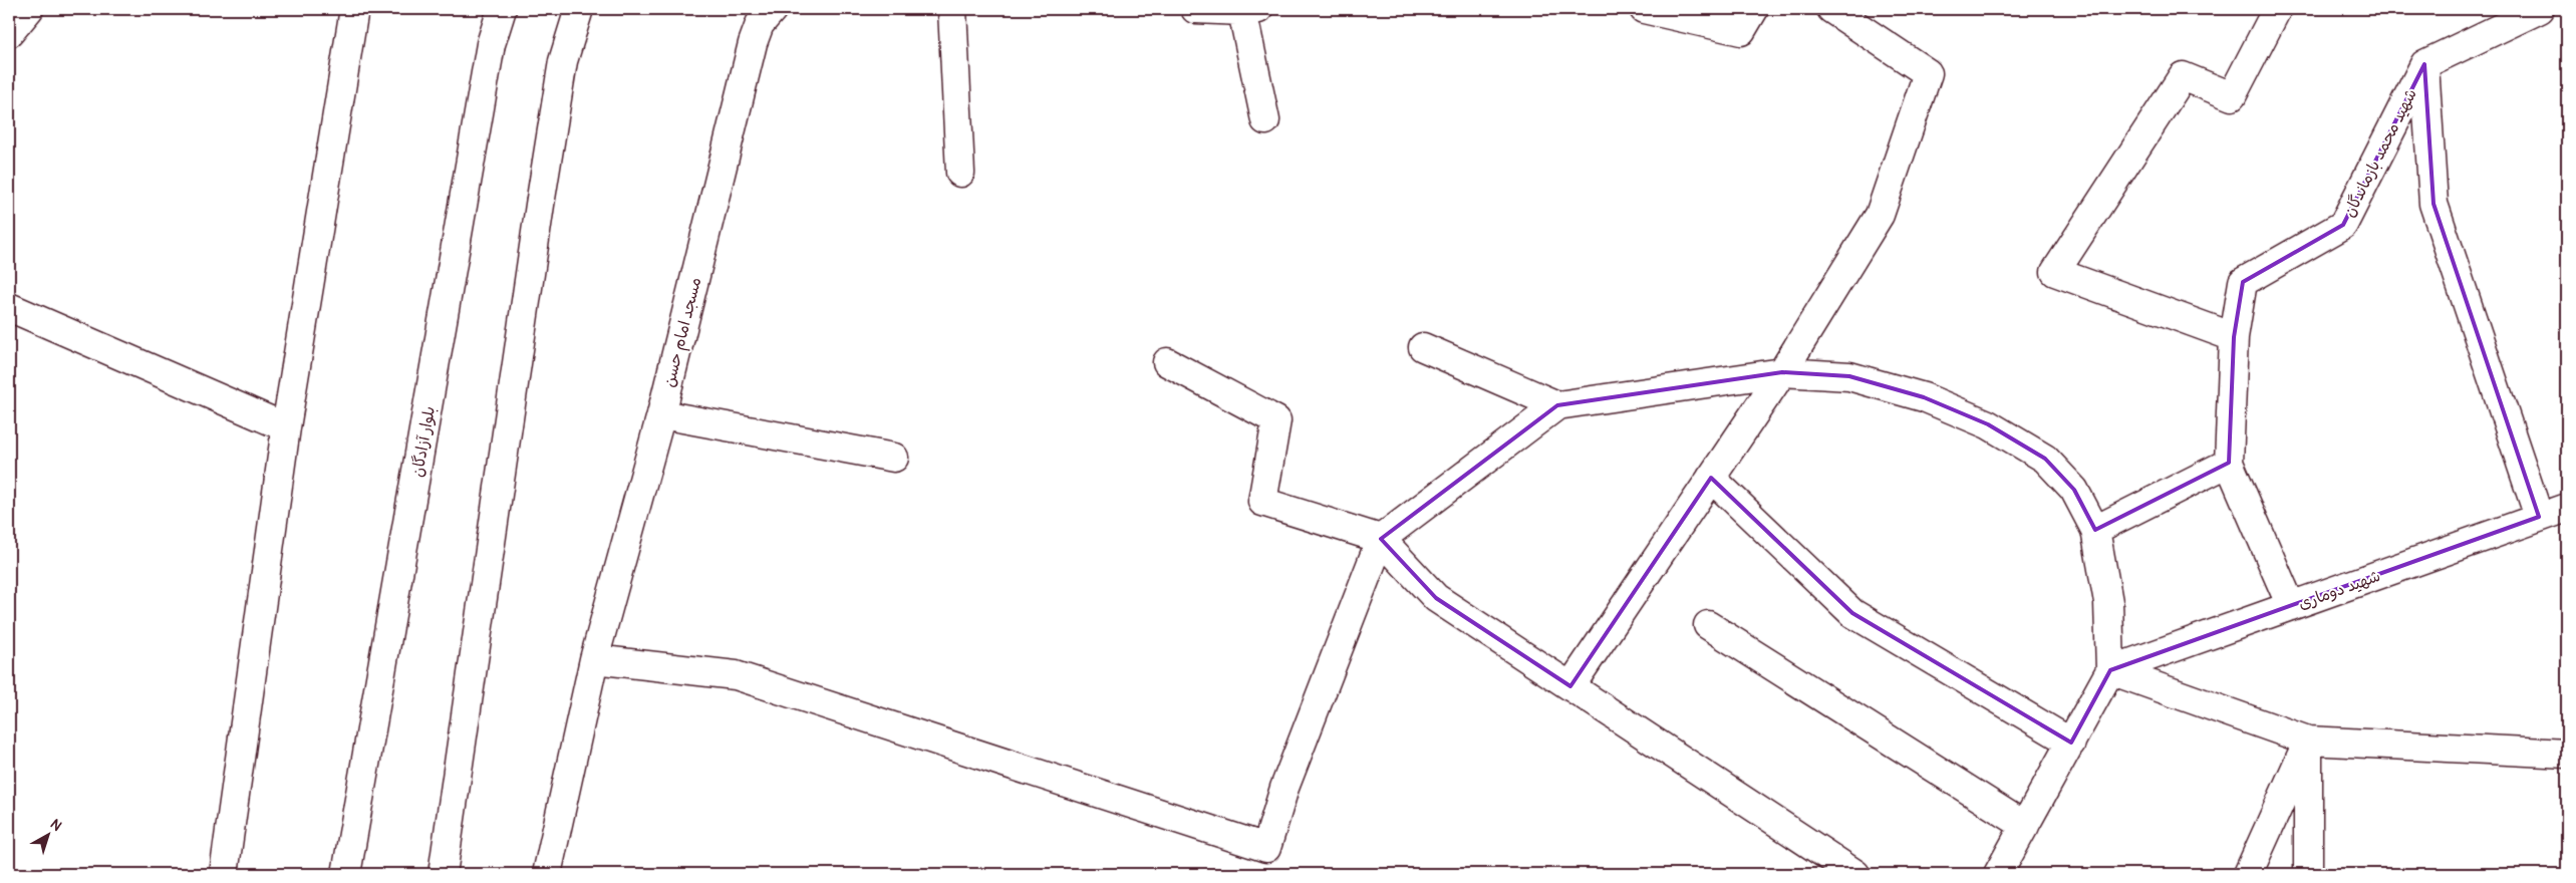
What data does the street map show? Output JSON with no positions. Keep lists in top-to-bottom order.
{
  "streets": {
    "street": [
      "شهید محمد بازماندگان",
      "مسجد امام حسن",
      "بلوار آزادگان",
      "شهید دوماری"
    ]
  },
  "north": "top right"
}
